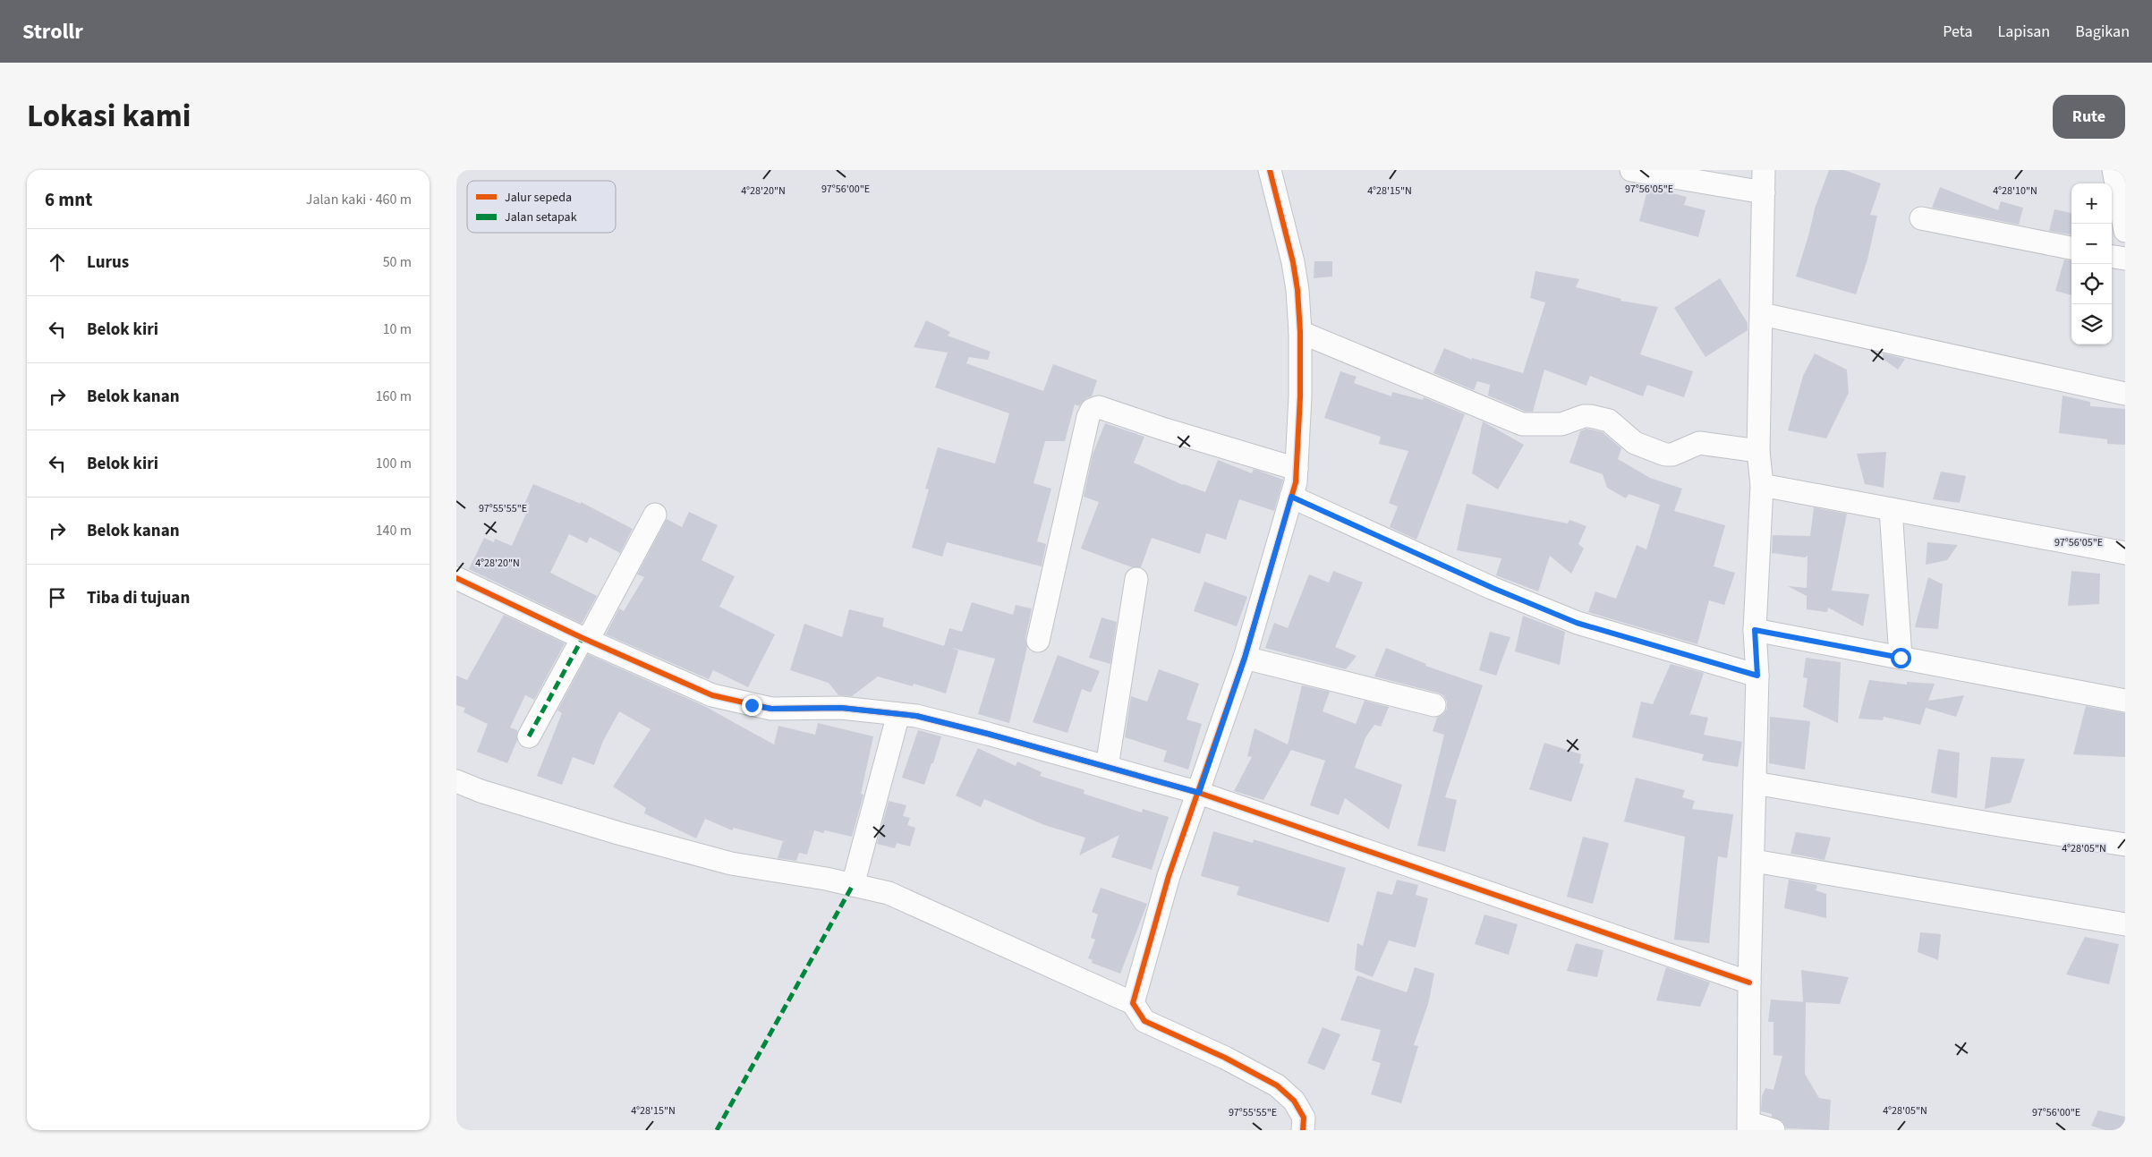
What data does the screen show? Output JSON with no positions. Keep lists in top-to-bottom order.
{
  "legend": ["Jalur sepeda", "Jalan setapak"],
  "page": {
    "header": "Strollr",
    "nav": ["Peta", "Lapisan", "Bagikan"],
    "title": "Lokasi kami",
    "buttons": "Rute",
    "heading": ["6 mnt", "Jalan kaki · 460 m"],
    "map_buttons": ["+", "−"],
    "list": [
      ["Lurus", "50 m"],
      ["Belok kiri", "10 m"],
      ["Belok kanan", "160 m"],
      ["Belok kiri", "100 m"],
      ["Belok kanan", "140 m"],
      "Tiba di tujuan"
    ]
  },
  "coordinates": [
    "97°56'05\"E",
    "97°56'00\"E",
    "4°28'20\"N",
    "4°28'15\"N",
    "4°28'10\"N",
    "97°55'55\"E",
    "4°28'05\"N"
  ]
}
